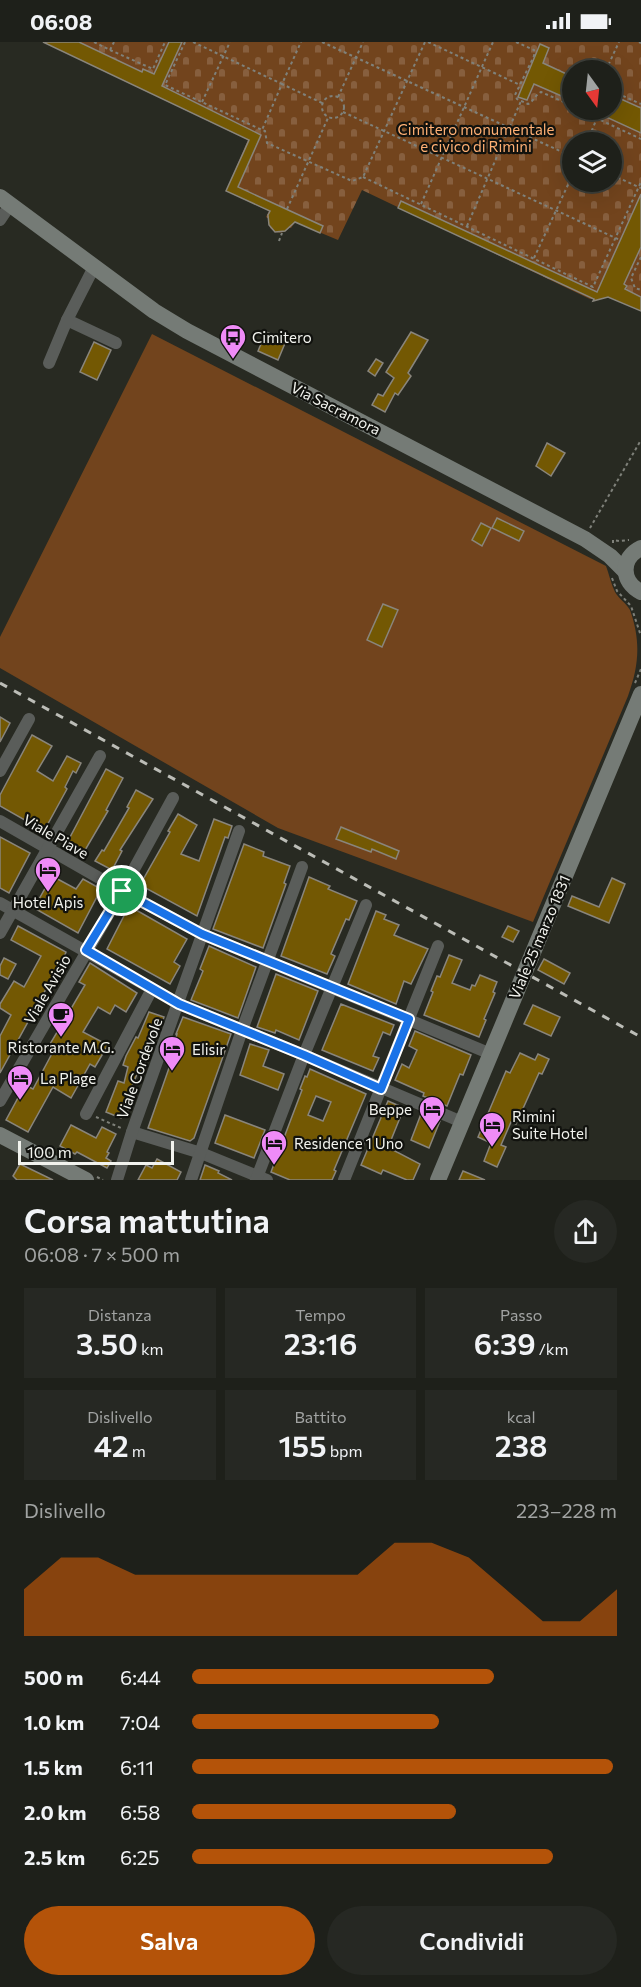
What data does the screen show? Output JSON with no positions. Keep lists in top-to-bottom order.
{
  "streets": {
    "street": [
      "Via Sacramora",
      "Viale Piave",
      "Viale 25 marzo 1831",
      "Viale Avisio",
      "Viale Cordevole"
    ]
  },
  "crossings": [
    ["Viale Piave", "Viale 25 marzo 1831"],
    ["Viale Piave", "Viale Avisio"],
    ["Viale Piave", "Viale Cordevole"]
  ],
  "parks": ["Cimitero monumentale e civico di Rimini"],
  "places": {
    "bus stop": ["Cimitero"],
    "hotel": [
      "Hotel Apis",
      "Elisir",
      "La Plage",
      "Beppe",
      "Rimini Suite Hotel",
      "Residence 1 Uno"
    ],
    "cafe": ["Ristorante M.G."]
  },
  "scale_bar": "100 m",
  "north": "bottom",
  "page": {
    "status": "06:08",
    "scale": "100 m",
    "heading": ["Corsa mattutina", "06:08 · 7 × 500 m"],
    "stats": [
      ["Distanza", "3.50 km"],
      ["Tempo", "23:16"],
      ["Passo", "6:39 /km"],
      ["Dislivello", "42 m"],
      ["Battito", "155 bpm"],
      ["kcal", "238"]
    ],
    "chart": ["Dislivello", "223–228 m"],
    "list": [
      {
        "name": "500 m",
        "note": "6:44"
      },
      {
        "name": "1.0 km",
        "note": "7:04"
      },
      {
        "name": "1.5 km",
        "note": "6:11"
      },
      {
        "name": "2.0 km",
        "note": "6:58"
      },
      {
        "name": "2.5 km",
        "note": "6:25"
      }
    ],
    "buttons": ["Salva", "Condividi"]
  }
}
